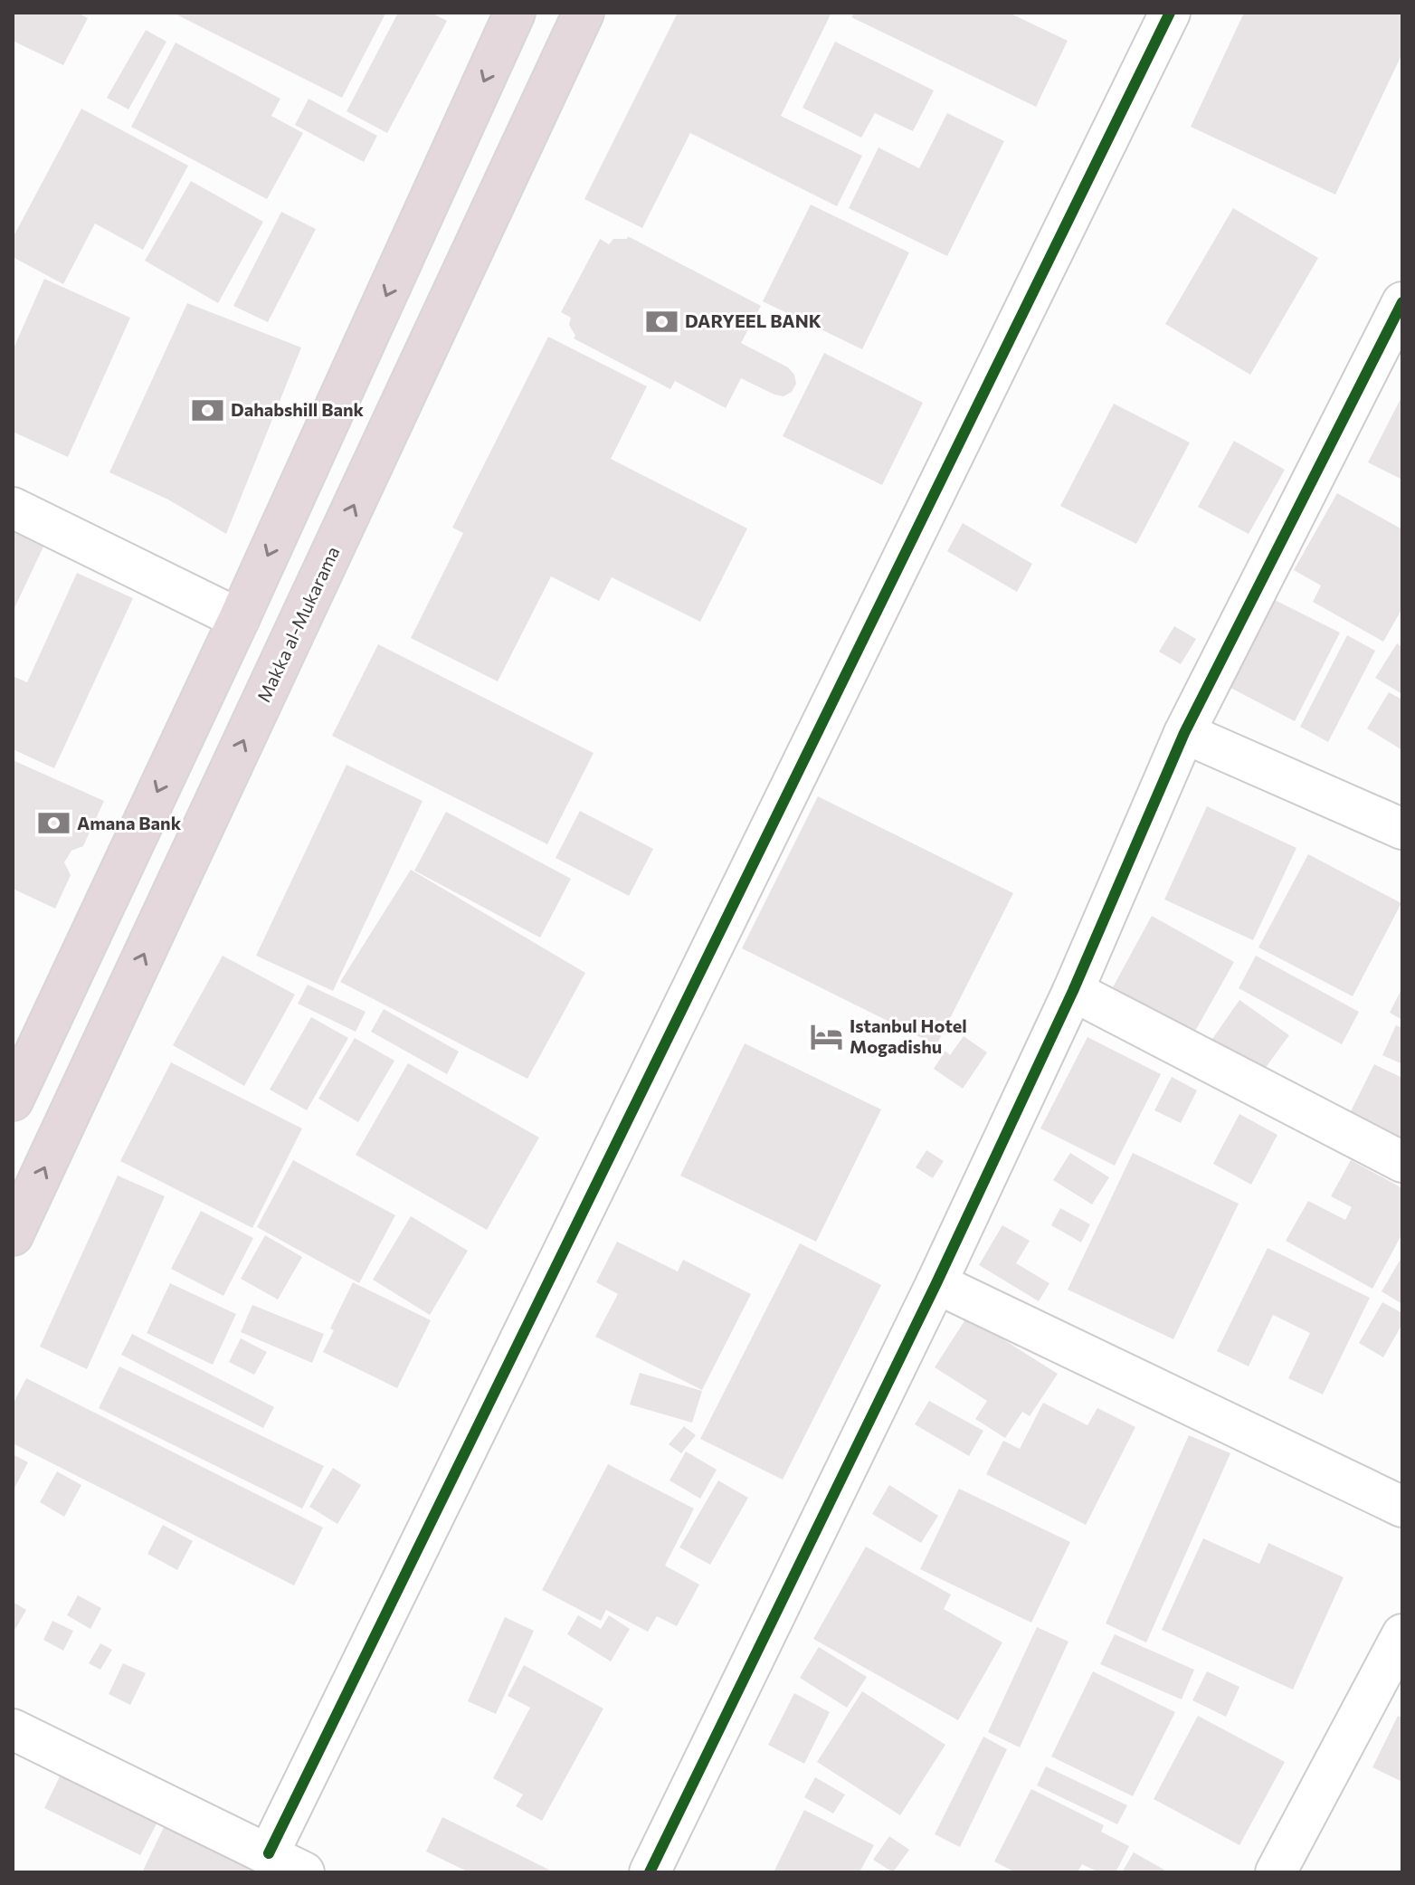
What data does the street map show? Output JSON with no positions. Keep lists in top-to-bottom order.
{
  "streets": {
    "highway": ["Makka al-Mukarama"]
  },
  "places": {
    "bank": ["DARYEEL BANK", "Dahabshill Bank", "Amana Bank"],
    "hotel": ["Istanbul Hotel Mogadishu"]
  }
}
